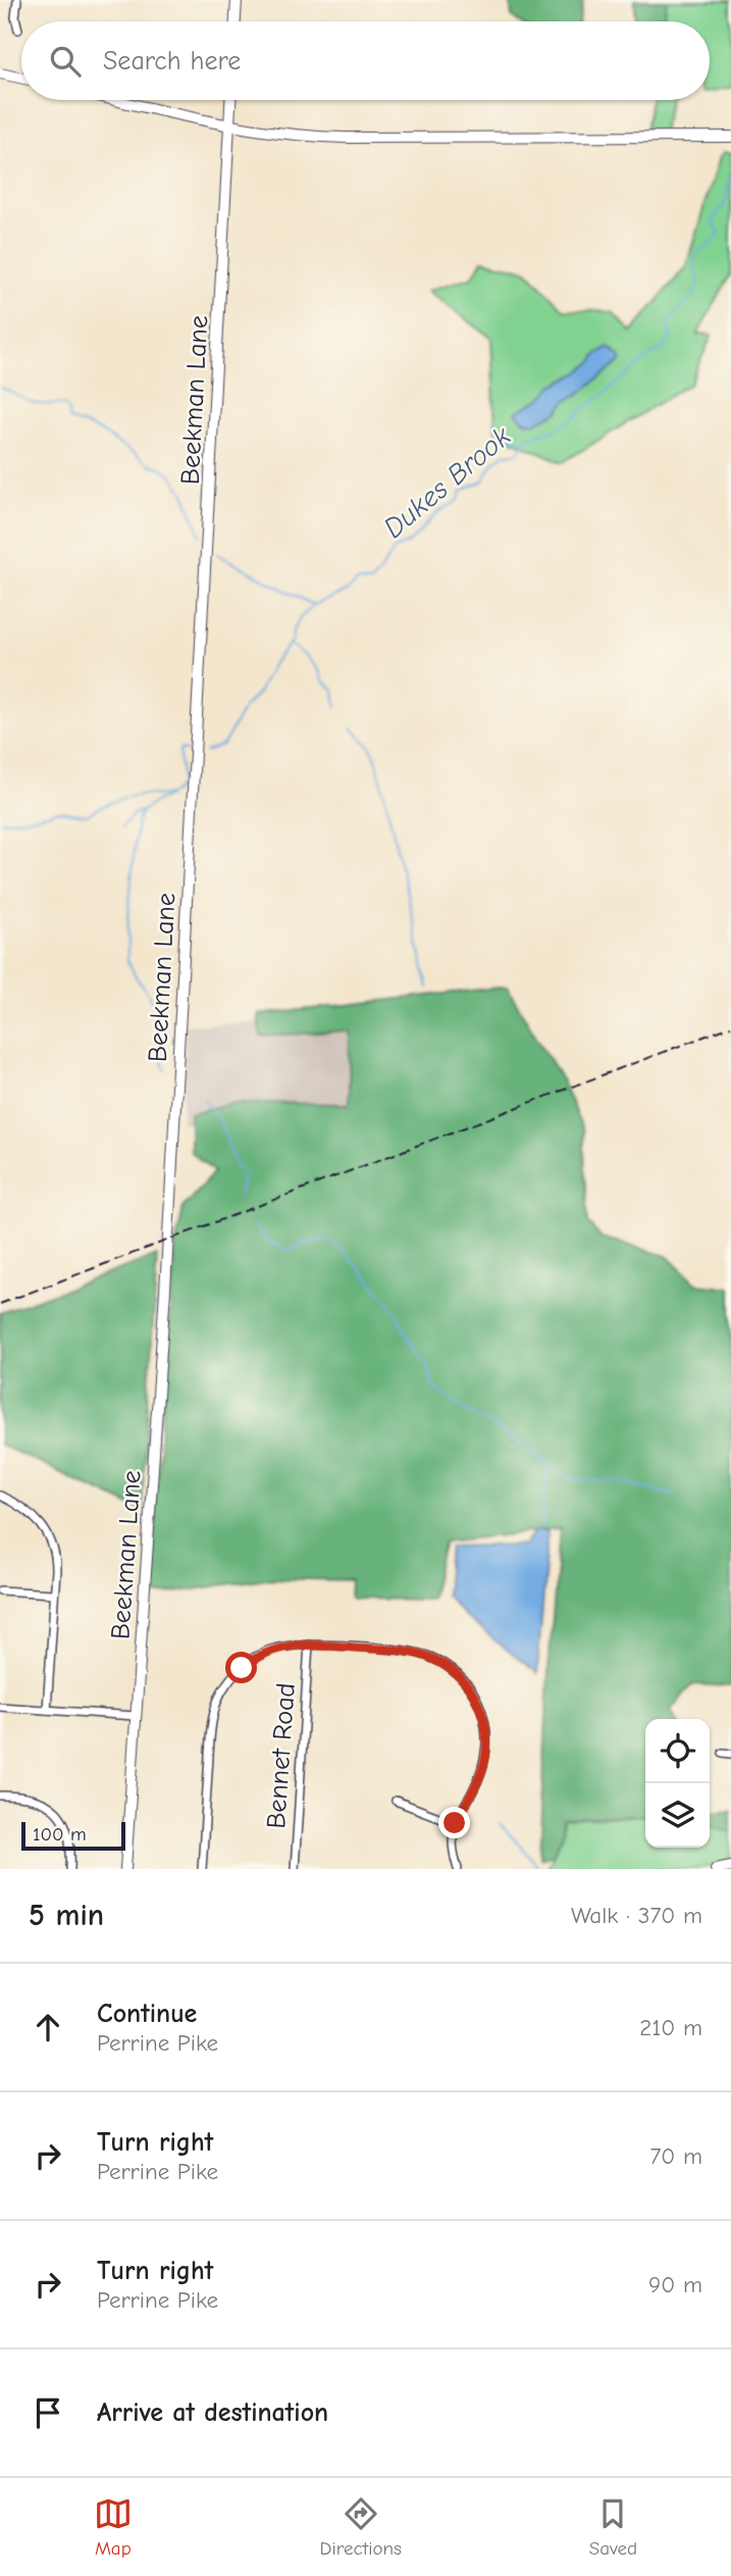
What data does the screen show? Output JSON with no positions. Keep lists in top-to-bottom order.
{
  "streets": {
    "street": ["Beekman Lane", "Bennet Road"]
  },
  "water": ["Dukes Brook"],
  "scale_bar": "100 m",
  "page": {
    "search": "Search here",
    "scale": "100 m",
    "heading": ["5 min", "Walk · 370 m"],
    "list": [
      ["Continue", "Perrine Pike", "210 m"],
      ["Turn right", "Perrine Pike", "70 m"],
      ["Turn right", "Perrine Pike", "90 m"],
      "Arrive at destination"
    ],
    "nav": ["Map", "Directions", "Saved"]
  }
}
